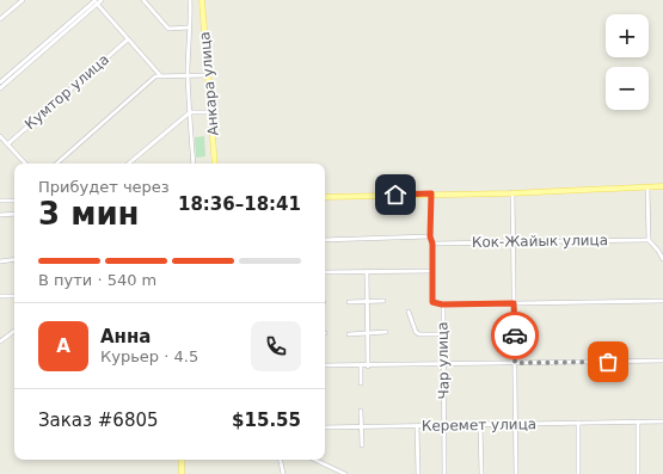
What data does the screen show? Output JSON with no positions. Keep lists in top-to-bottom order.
{
  "streets": {
    "main road": ["Анкара улица"],
    "street": [
      "Кумтор улица",
      "Кок-Жайык улица",
      "Чар улица",
      "Керемет улица"
    ]
  },
  "crossings": [
    ["Кок-Жайык улица", "Чар улица"],
    ["Чар улица", "Керемет улица"]
  ],
  "page": {
    "map_buttons": ["+", "−"],
    "heading": ["3 мин", "Прибудет через", "18:36–18:41"],
    "panel": [
      "Анна",
      "Курьер · 4.5",
      "Заказ #6805",
      "$15.55"
    ],
    "bar": "В пути · 540 m",
    "round": "А"
  }
}
